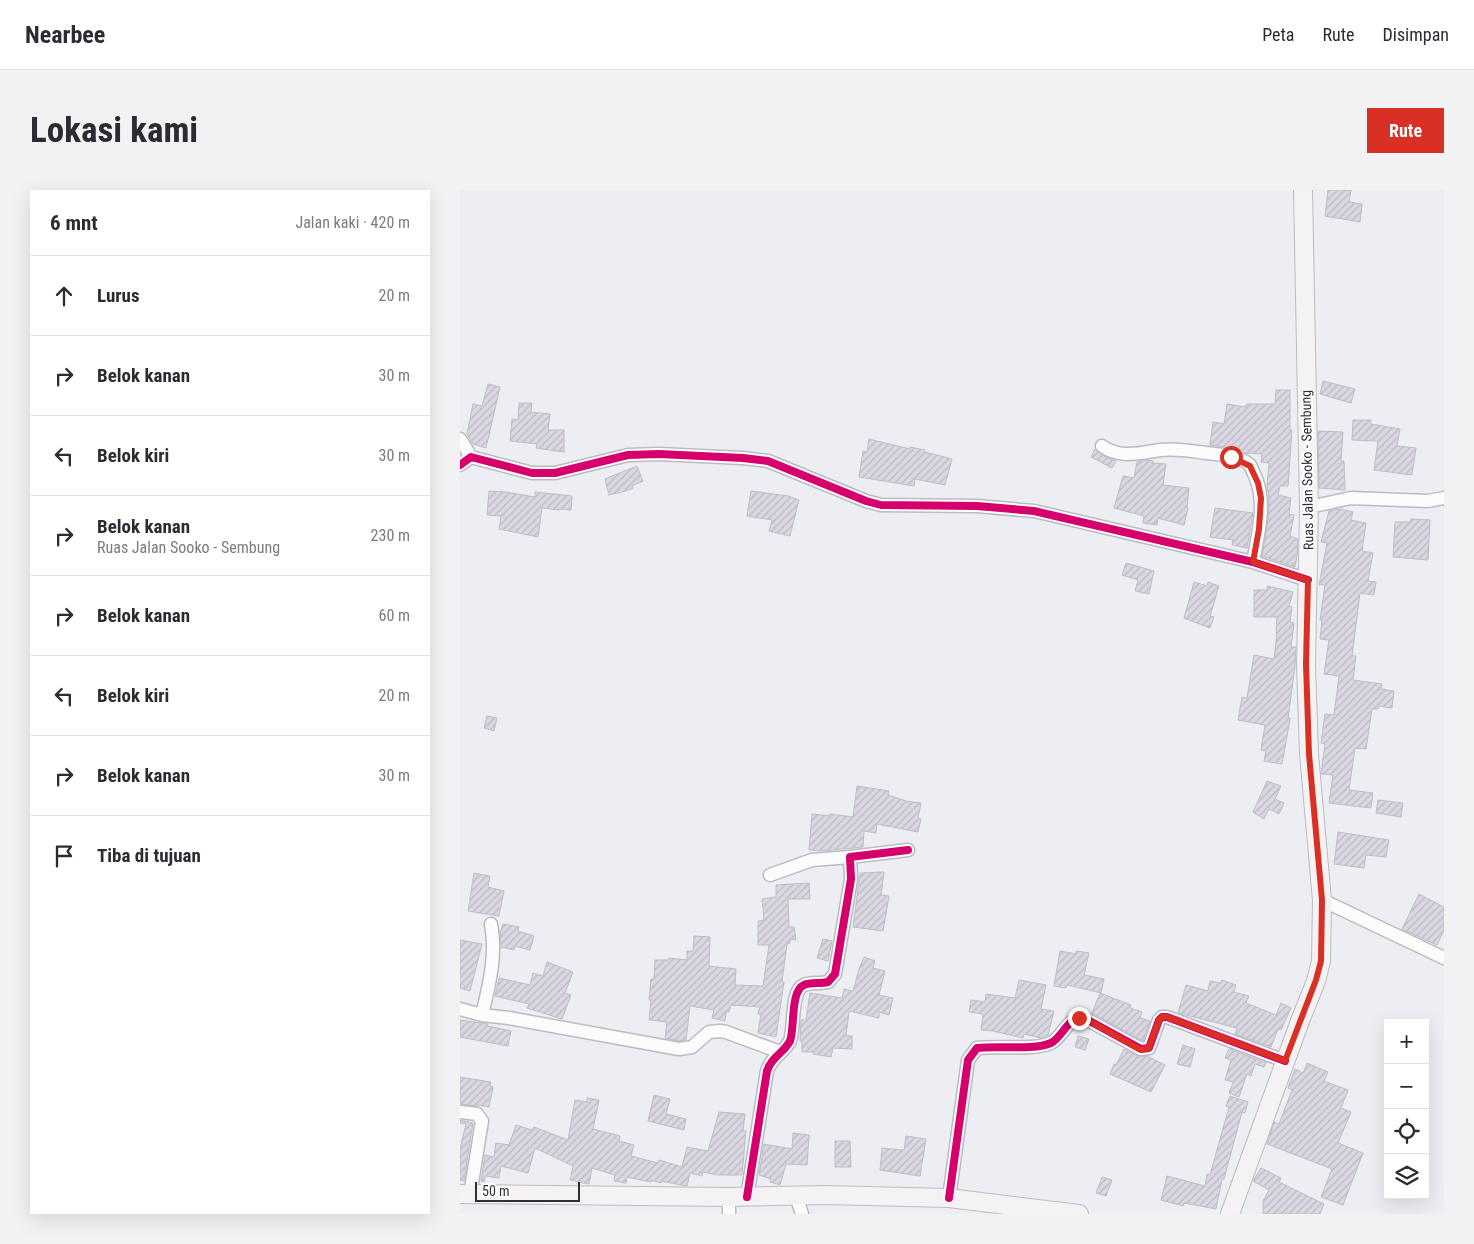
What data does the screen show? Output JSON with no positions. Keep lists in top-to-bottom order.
{
  "streets": {
    "main road": ["Ruas Jalan Sooko - Sembung"]
  },
  "scale_bar": "50 m",
  "page": {
    "header": "Nearbee",
    "nav": ["Peta", "Rute", "Disimpan"],
    "buttons": "Rute",
    "title": "Lokasi kami",
    "heading": ["6 mnt", "Jalan kaki · 420 m"],
    "list": [
      ["Lurus", "20 m"],
      ["Belok kanan", "30 m"],
      ["Belok kiri", "30 m"],
      ["Belok kanan", "Ruas Jalan Sooko - Sembung", "230 m"],
      ["Belok kanan", "60 m"],
      ["Belok kiri", "20 m"],
      ["Belok kanan", "30 m"],
      "Tiba di tujuan"
    ],
    "map_buttons": ["+", "−"],
    "scale": "50 m"
  }
}
